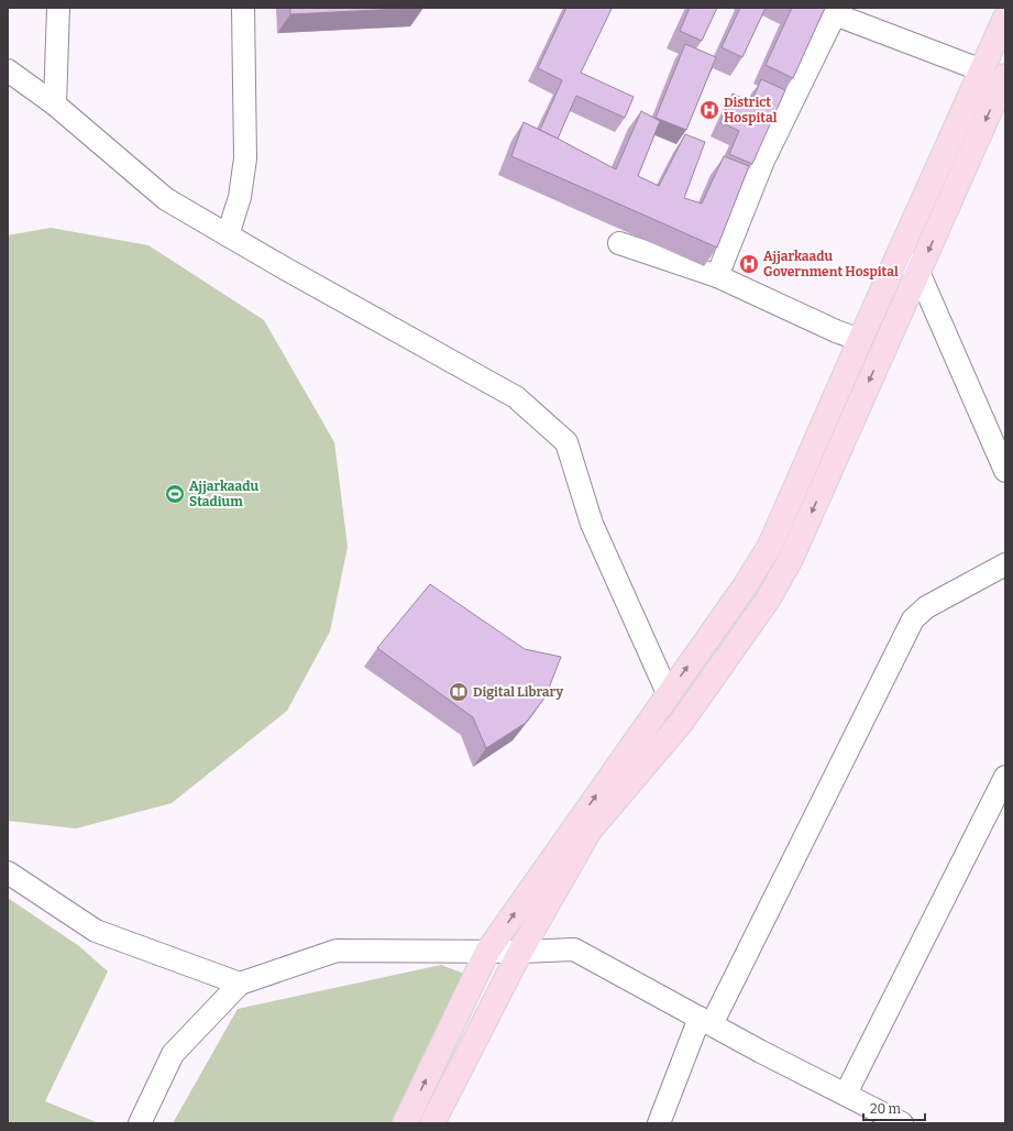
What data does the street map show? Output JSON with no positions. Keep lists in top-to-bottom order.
{
  "places": {
    "hospital": ["District Hospital", "Ajjarkaadu Government Hospital"],
    "sports": ["Ajjarkaadu Stadium"],
    "library": ["Digital Library"]
  },
  "scale_bar": "20 m"
}
